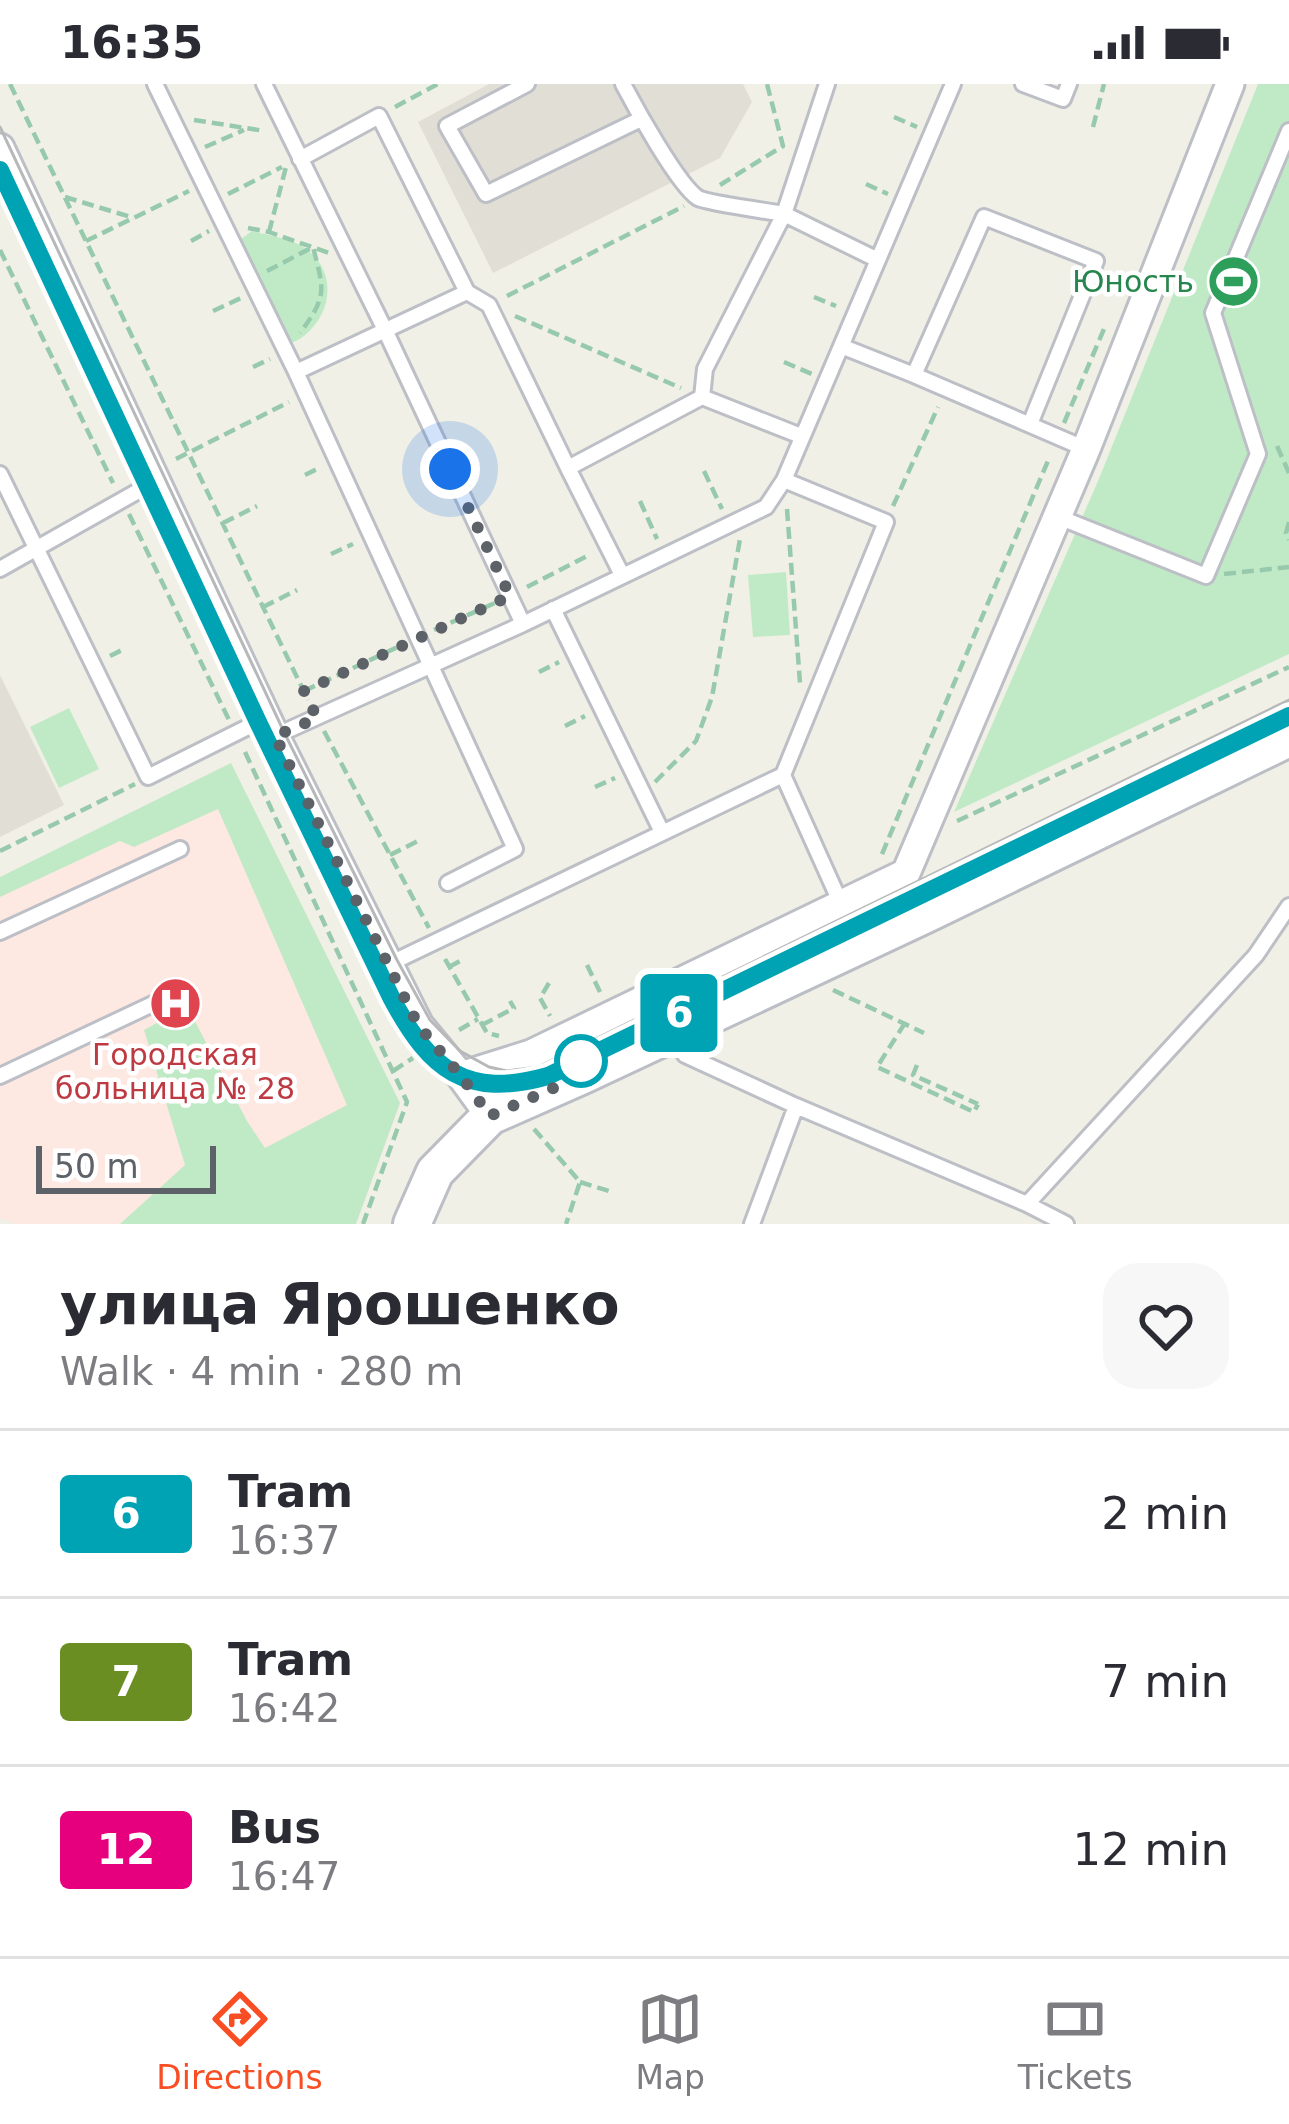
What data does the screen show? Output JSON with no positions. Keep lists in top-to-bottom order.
{
  "places": {
    "sports": ["Юность"],
    "hospital": ["Городская больница № 28"]
  },
  "lines": ["tram line 6"],
  "scale_bar": "50 m",
  "page": {
    "status": "16:35",
    "on_map": "6",
    "scale": "50 m",
    "heading": ["улица Ярошенко", "Walk · 4 min · 280 m"],
    "list": [
      {
        "mark": "6",
        "name": "Tram",
        "note": "16:37",
        "value": "2 min"
      },
      {
        "mark": "7",
        "name": "Tram",
        "note": "16:42",
        "value": "7 min"
      },
      {
        "mark": "12",
        "name": "Bus",
        "note": "16:47",
        "value": "12 min"
      }
    ],
    "tabs": ["Directions", "Map", "Tickets"]
  }
}
